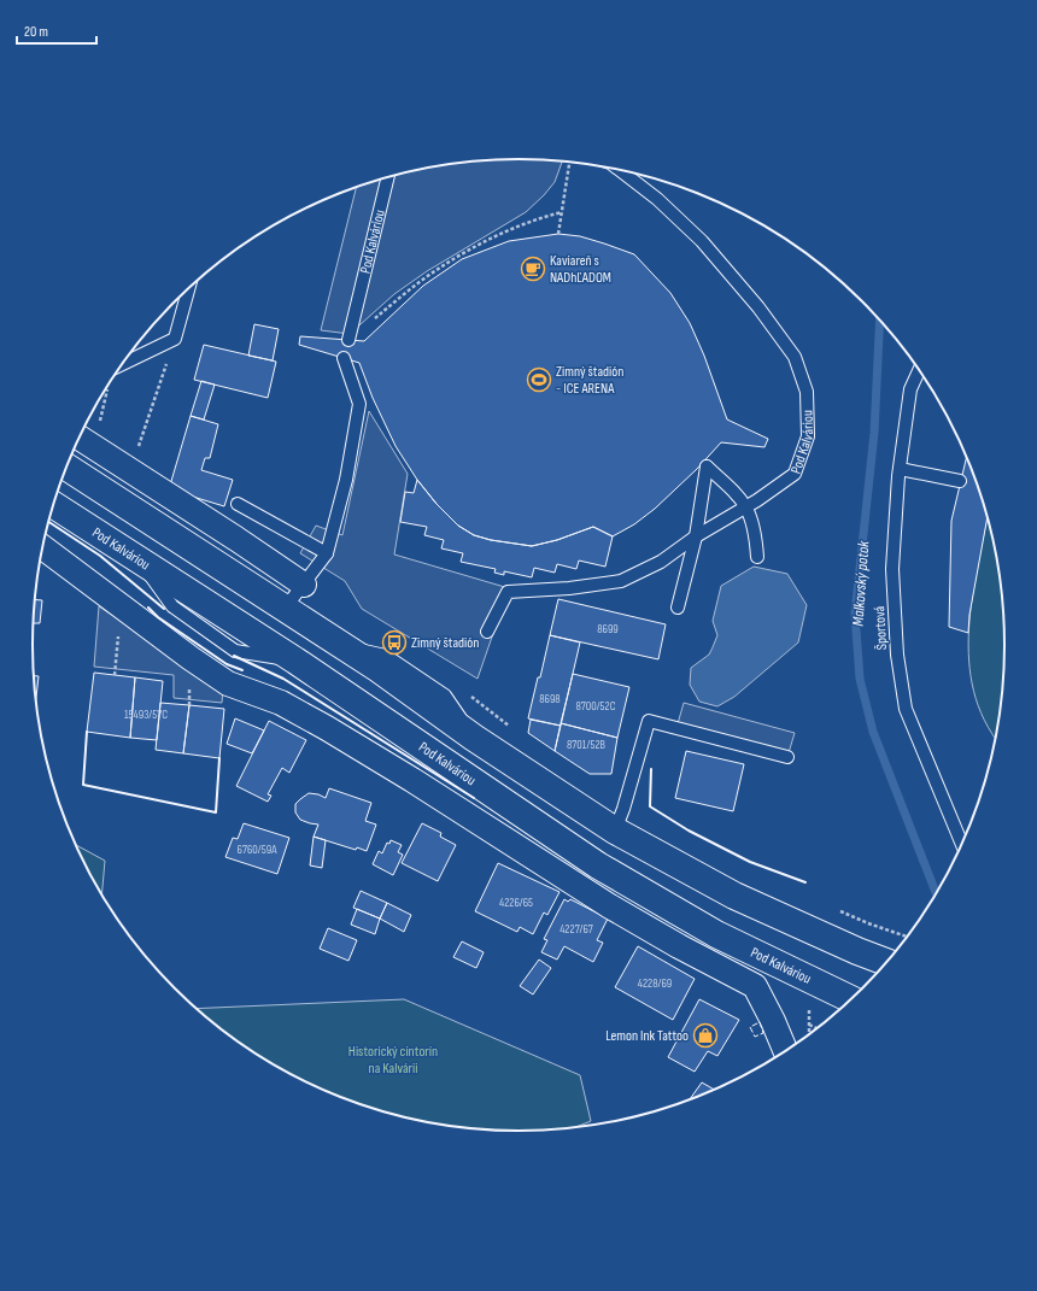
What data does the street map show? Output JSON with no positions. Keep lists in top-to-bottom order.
{
  "streets": {
    "main road": ["Pod Kalváriou"],
    "lane": ["Športová"]
  },
  "water": ["Malkovský potok"],
  "parks": ["Historický cintorín na Kalvárii"],
  "places": {
    "cafe": ["Kaviareň s NADhĽADOM"],
    "sports": ["Zimný štadión - ICE ARENA"],
    "bus stop": ["Zimný štadión"],
    "shop": ["Lemon Ink Tattoo"]
  },
  "house_numbers": [
    "8699",
    "8698",
    "8700/52C",
    "15493/57C",
    "8701/52B",
    "6760/59A",
    "4226/65",
    "4227/67",
    "4228/69"
  ],
  "scale_bar": "20 m"
}
